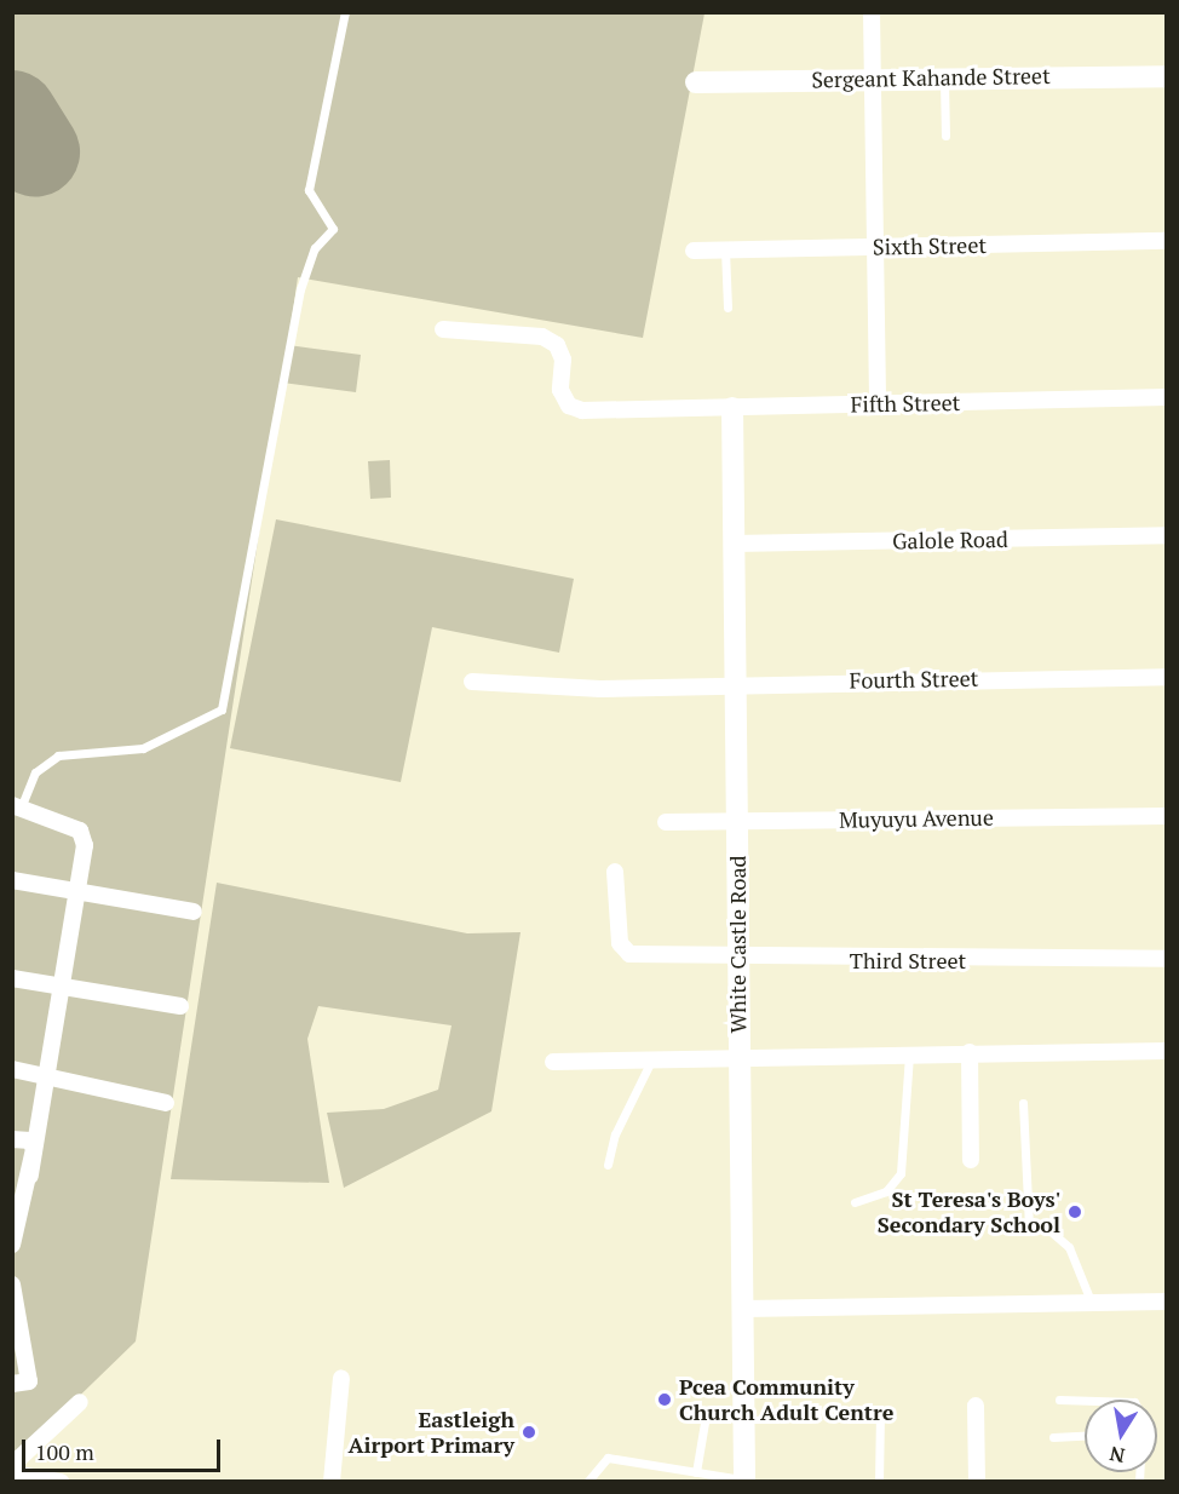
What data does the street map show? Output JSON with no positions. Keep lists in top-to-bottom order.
{
  "streets": {
    "street": [
      "Sergeant Kahande Street",
      "Sixth Street",
      "Fifth Street",
      "Galole Road",
      "Fourth Street",
      "Muyuyu Avenue",
      "White Castle Road",
      "Third Street"
    ]
  },
  "crossings": [
    ["Fifth Street", "White Castle Road"],
    ["Galole Road", "White Castle Road"],
    ["Fourth Street", "White Castle Road"],
    ["Muyuyu Avenue", "White Castle Road"],
    ["White Castle Road", "Third Street"]
  ],
  "places": ["St Teresa's Boys' Secondary School", "Pcea Community Church Adult Centre", "Eastleigh Airport Primary"],
  "scale_bar": "100 m",
  "north": "bottom"
}
